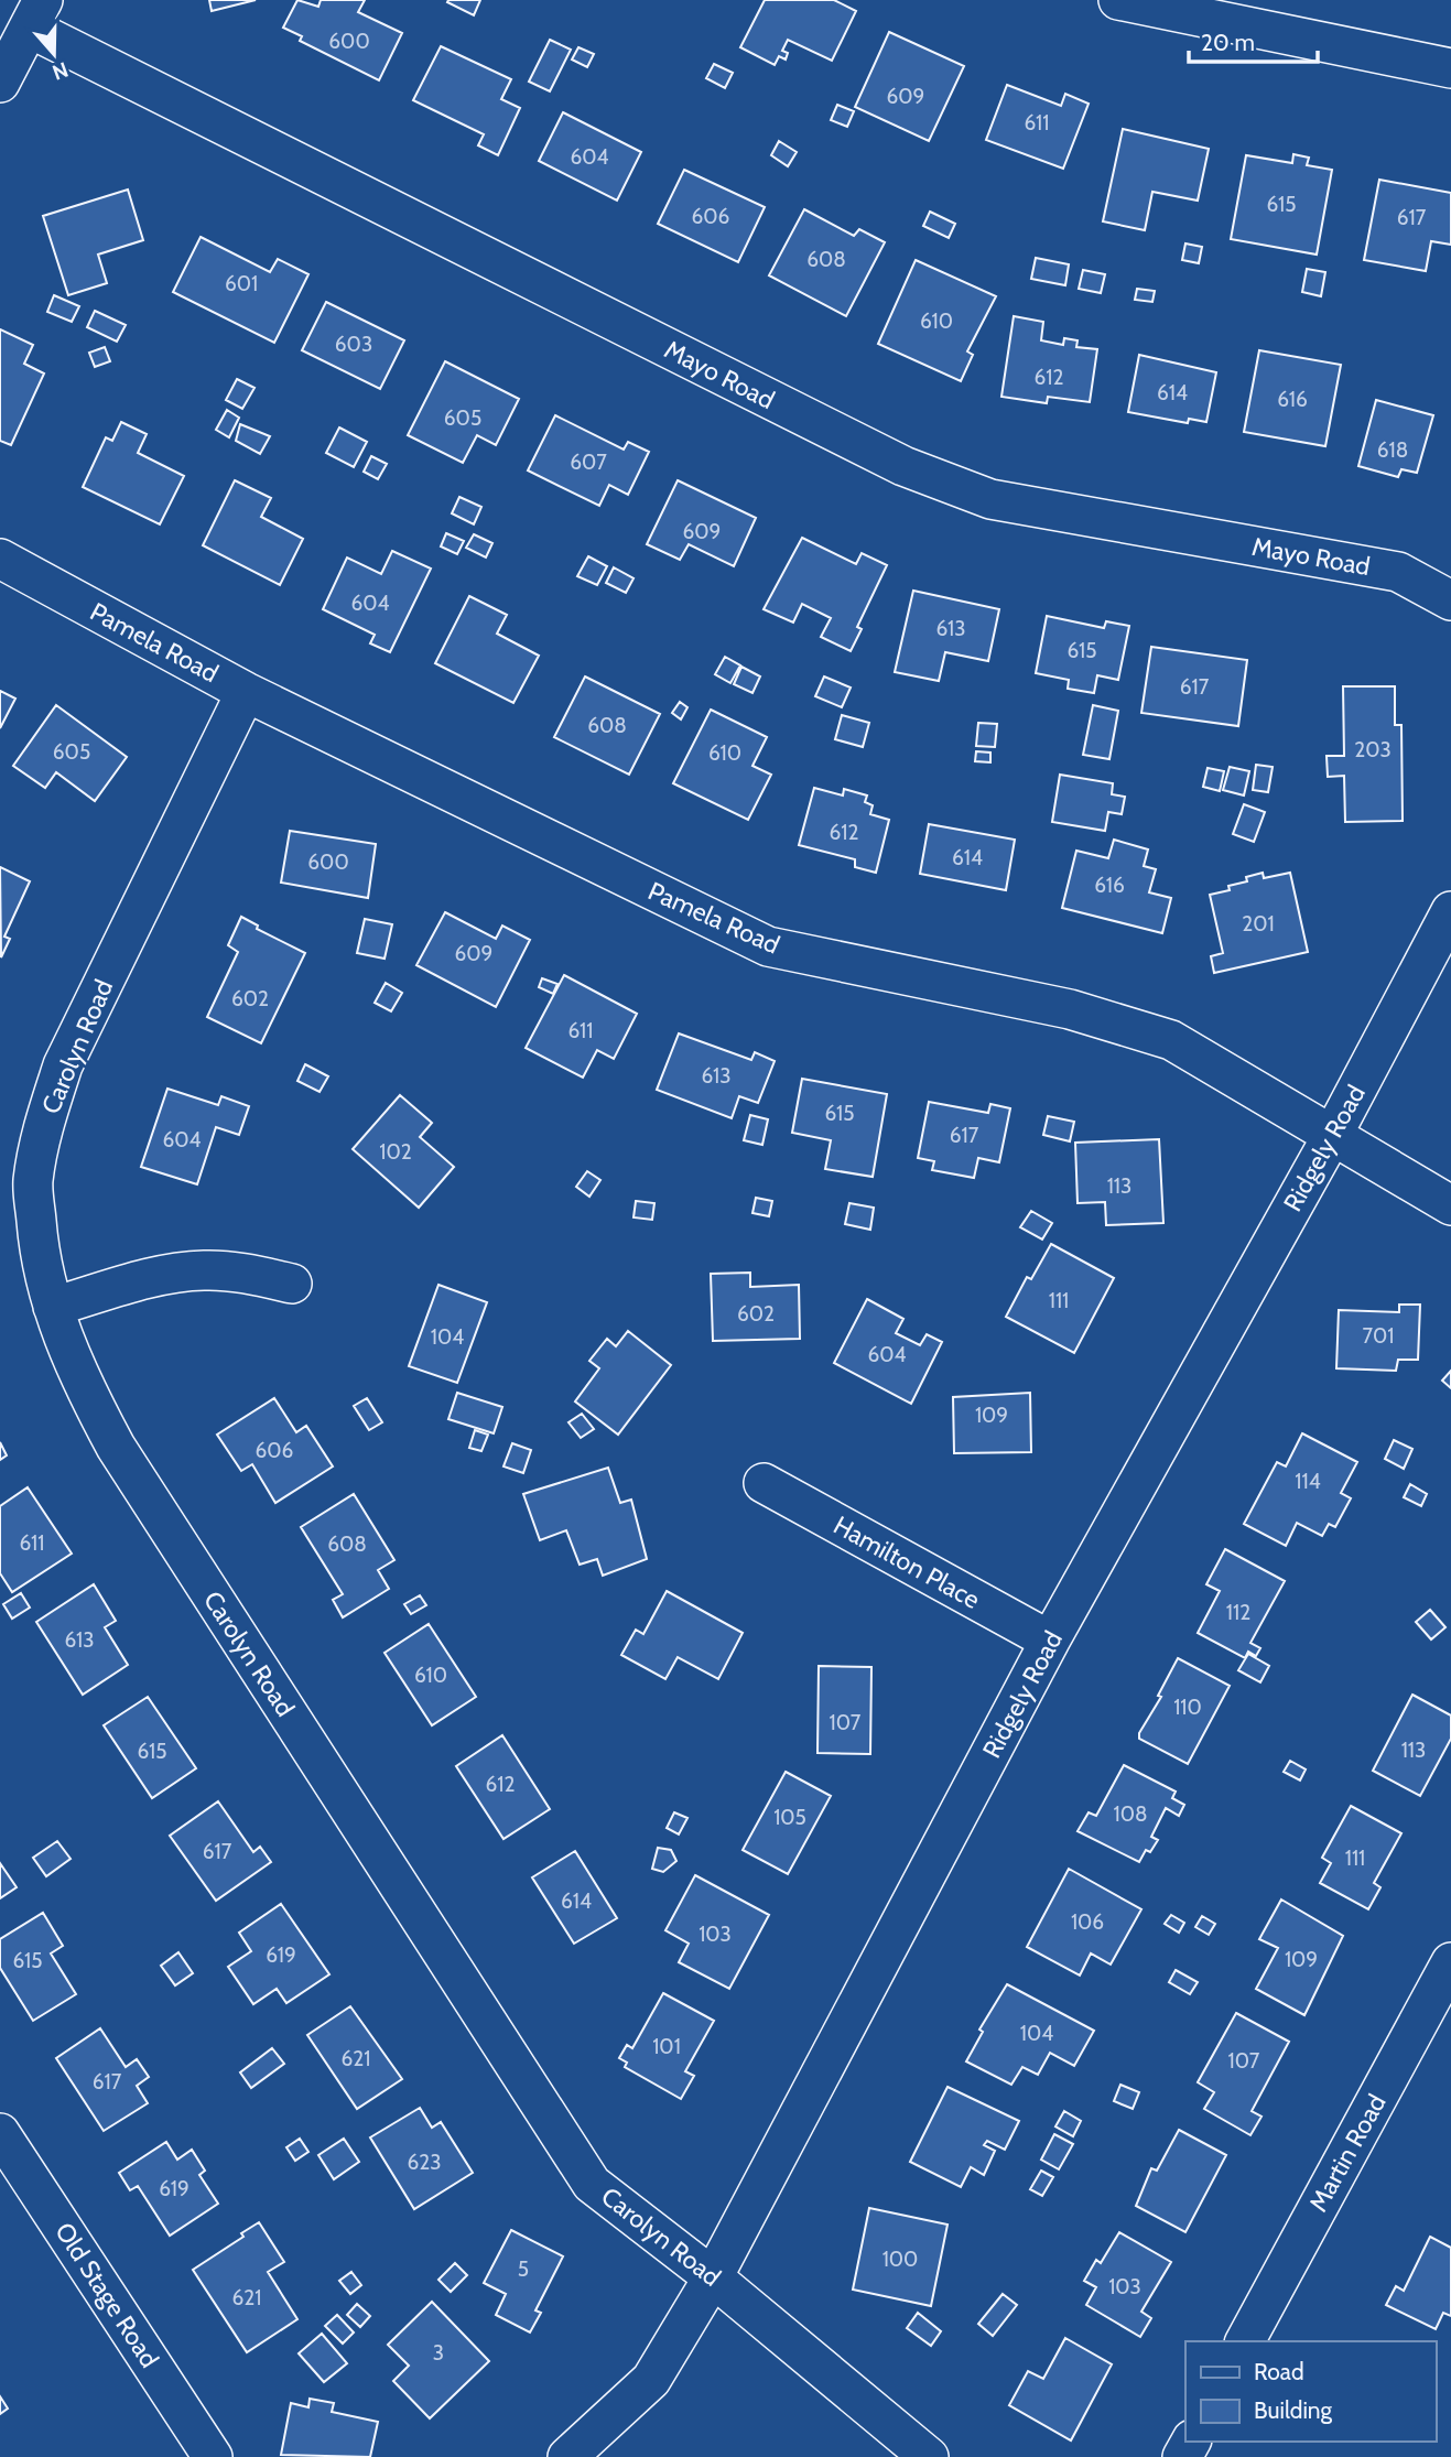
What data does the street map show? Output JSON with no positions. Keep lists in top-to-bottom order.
{
  "streets": {
    "street": [
      "Mayo Road",
      "Pamela Road",
      "Carolyn Road",
      "Ridgely Road",
      "Hamilton Place",
      "Martin Road",
      "Old Stage Road"
    ]
  },
  "crossings": [
    ["Pamela Road", "Carolyn Road"],
    ["Pamela Road", "Ridgely Road"],
    ["Carolyn Road", "Ridgely Road"],
    ["Ridgely Road", "Hamilton Place"]
  ],
  "house_numbers": [
    "600",
    "609",
    "611",
    "604",
    "615",
    "606",
    "617",
    "608",
    "601",
    "610",
    "603",
    "612",
    "614",
    "616",
    "605",
    "618",
    "607",
    "609",
    "604",
    "613",
    "615",
    "617",
    "608",
    "203",
    "605",
    "610",
    "612",
    "614",
    "600",
    "616",
    "201",
    "609",
    "602",
    "611",
    "613",
    "615",
    "617",
    "604",
    "102",
    "113",
    "111",
    "602",
    "701",
    "104",
    "604",
    "109",
    "606",
    "114",
    "611",
    "608",
    "112",
    "613",
    "610",
    "110",
    "107",
    "113",
    "615",
    "612",
    "108",
    "105",
    "617",
    "111",
    "614",
    "106",
    "103",
    "619",
    "109",
    "615",
    "104",
    "101",
    "621",
    "107",
    "617",
    "623",
    "619",
    "100",
    "5",
    "103",
    "621",
    "3"
  ],
  "legend": ["Road", "Building"],
  "scale_bar": "20 m",
  "north": "bottom"
}
